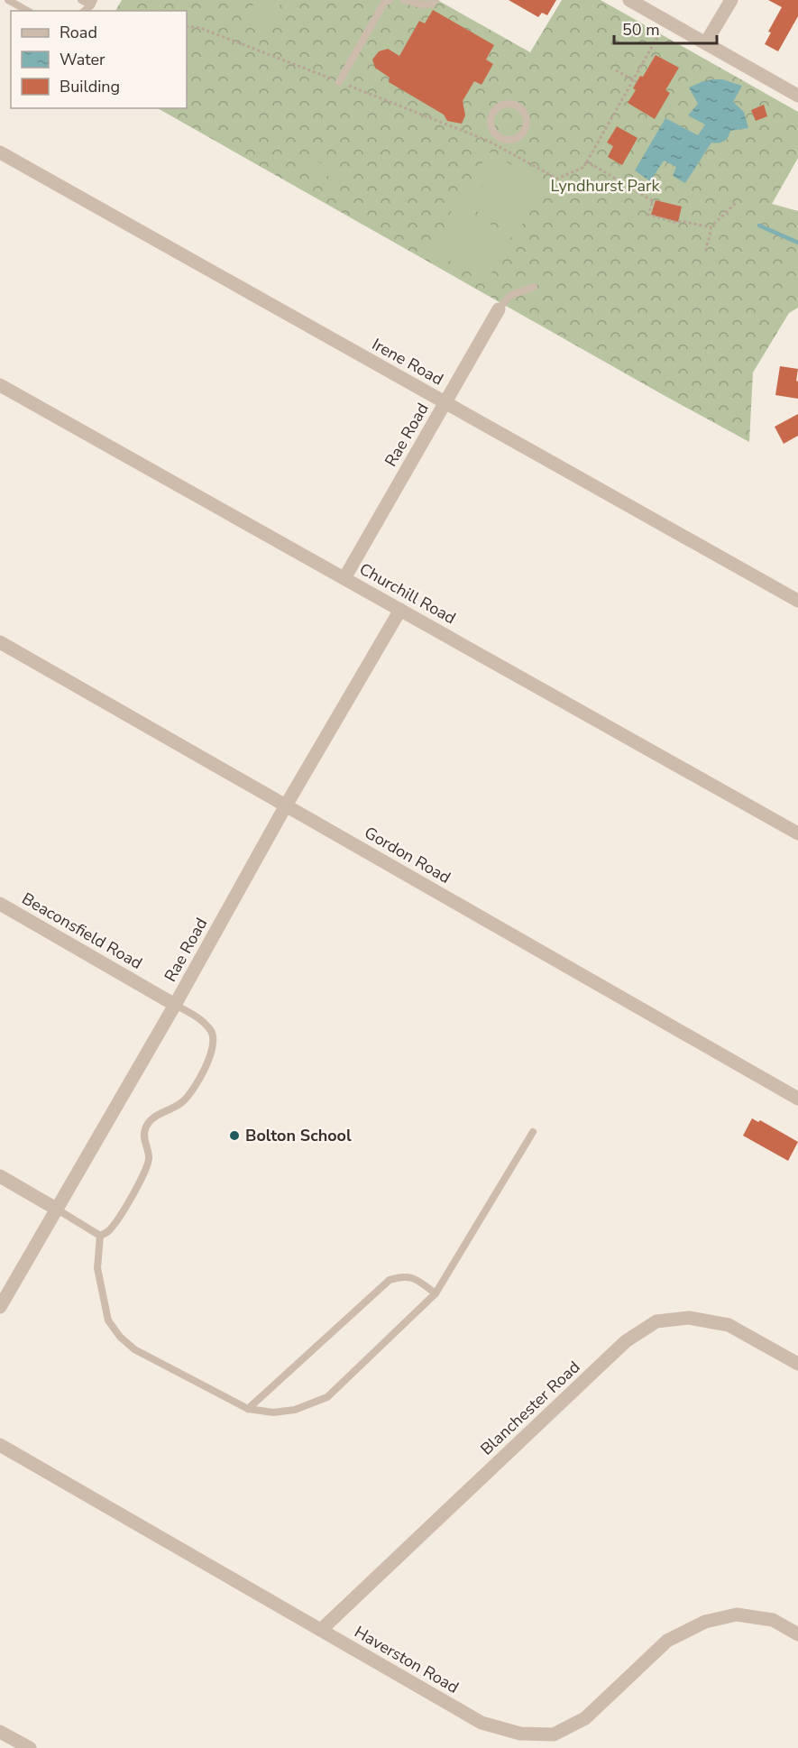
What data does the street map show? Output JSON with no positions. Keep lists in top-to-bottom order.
{
  "streets": {
    "street": [
      "Irene Road",
      "Rae Road",
      "Churchill Road",
      "Gordon Road",
      "Beaconsfield Road",
      "Blanchester Road",
      "Haverston Road"
    ]
  },
  "crossings": [
    ["Irene Road", "Rae Road"],
    ["Rae Road", "Churchill Road"],
    ["Rae Road", "Gordon Road"],
    ["Rae Road", "Beaconsfield Road"],
    ["Blanchester Road", "Haverston Road"]
  ],
  "parks": ["Lyndhurst Park"],
  "places": ["Bolton School"],
  "legend": ["Road", "Water", "Building"],
  "scale_bar": "50 m"
}
